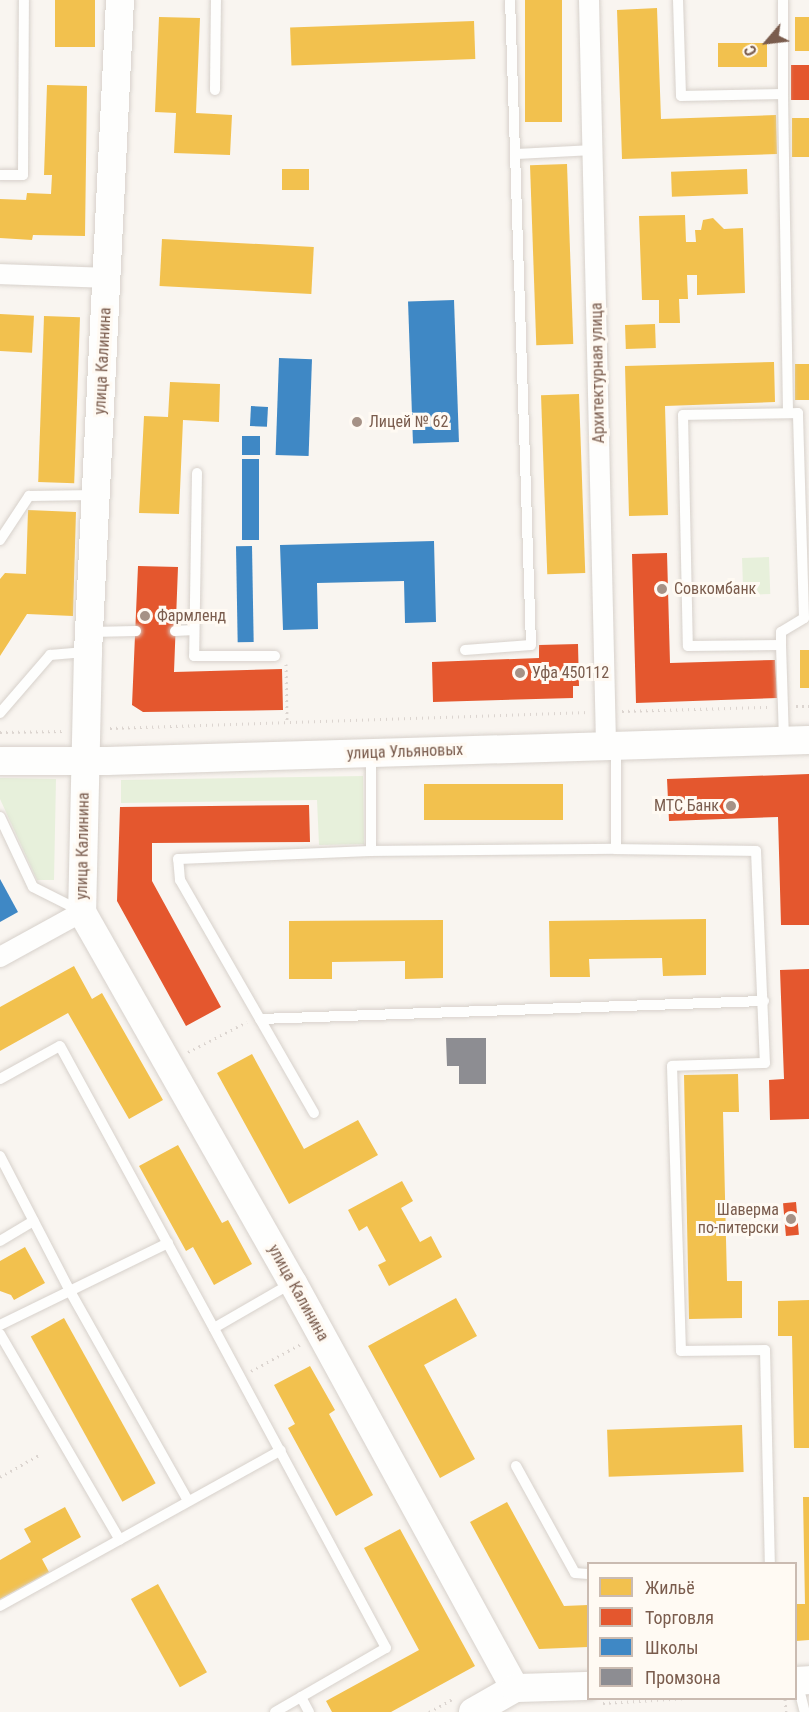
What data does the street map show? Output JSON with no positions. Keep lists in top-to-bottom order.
{
  "streets": {
    "street": ["улица Калинина", "Архитектурная улица", "улица Ульяновых"]
  },
  "crossings": [
    ["улица Калинина", "улица Ульяновых"],
    ["Архитектурная улица", "улица Ульяновых"]
  ],
  "places": [
    "Лицей № 62",
    "Совкомбанк",
    "Фармленд",
    "Уфа 450112",
    "МТС Банк",
    "Шаверма по-питерски"
  ],
  "legend": [
    "Жильё",
    "Торговля",
    "Школы",
    "Промзона"
  ],
  "north": "bottom left"
}
